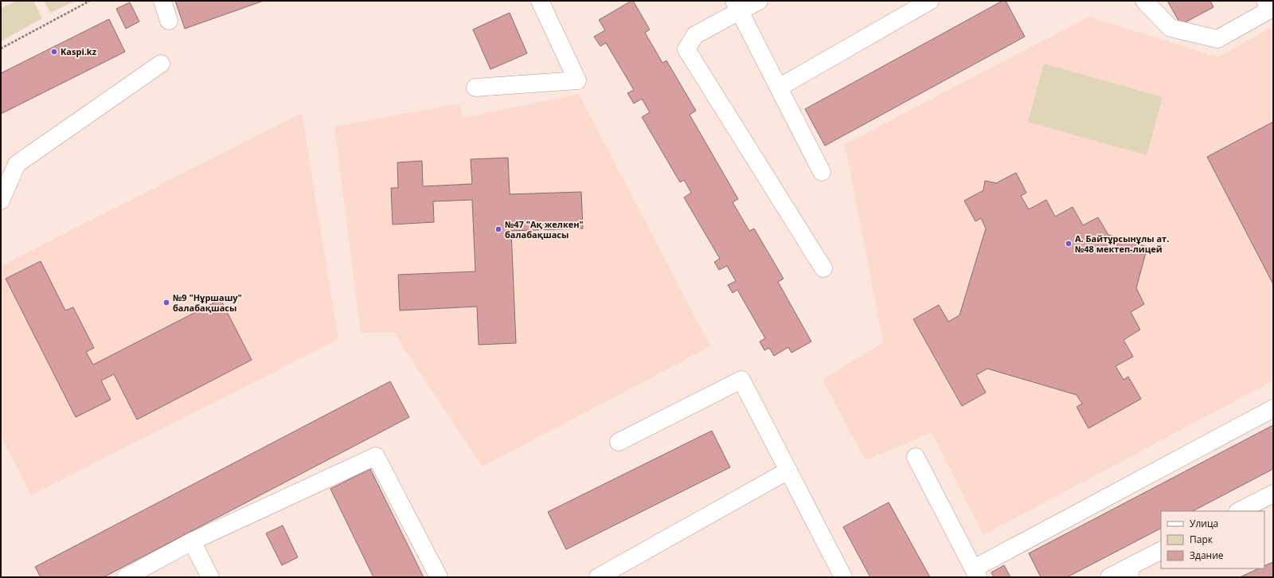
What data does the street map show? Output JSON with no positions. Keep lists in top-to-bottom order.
{
  "places": [
    "Kaspi.kz",
    "№47 \"Ақ желкен\" балабақшасы",
    "А. Байтұрсынұлы ат. №48 мектеп-лицей",
    "№9 \"Нұршашу\" балабақшасы"
  ],
  "legend": ["Улица", "Парк", "Здание"]
}
